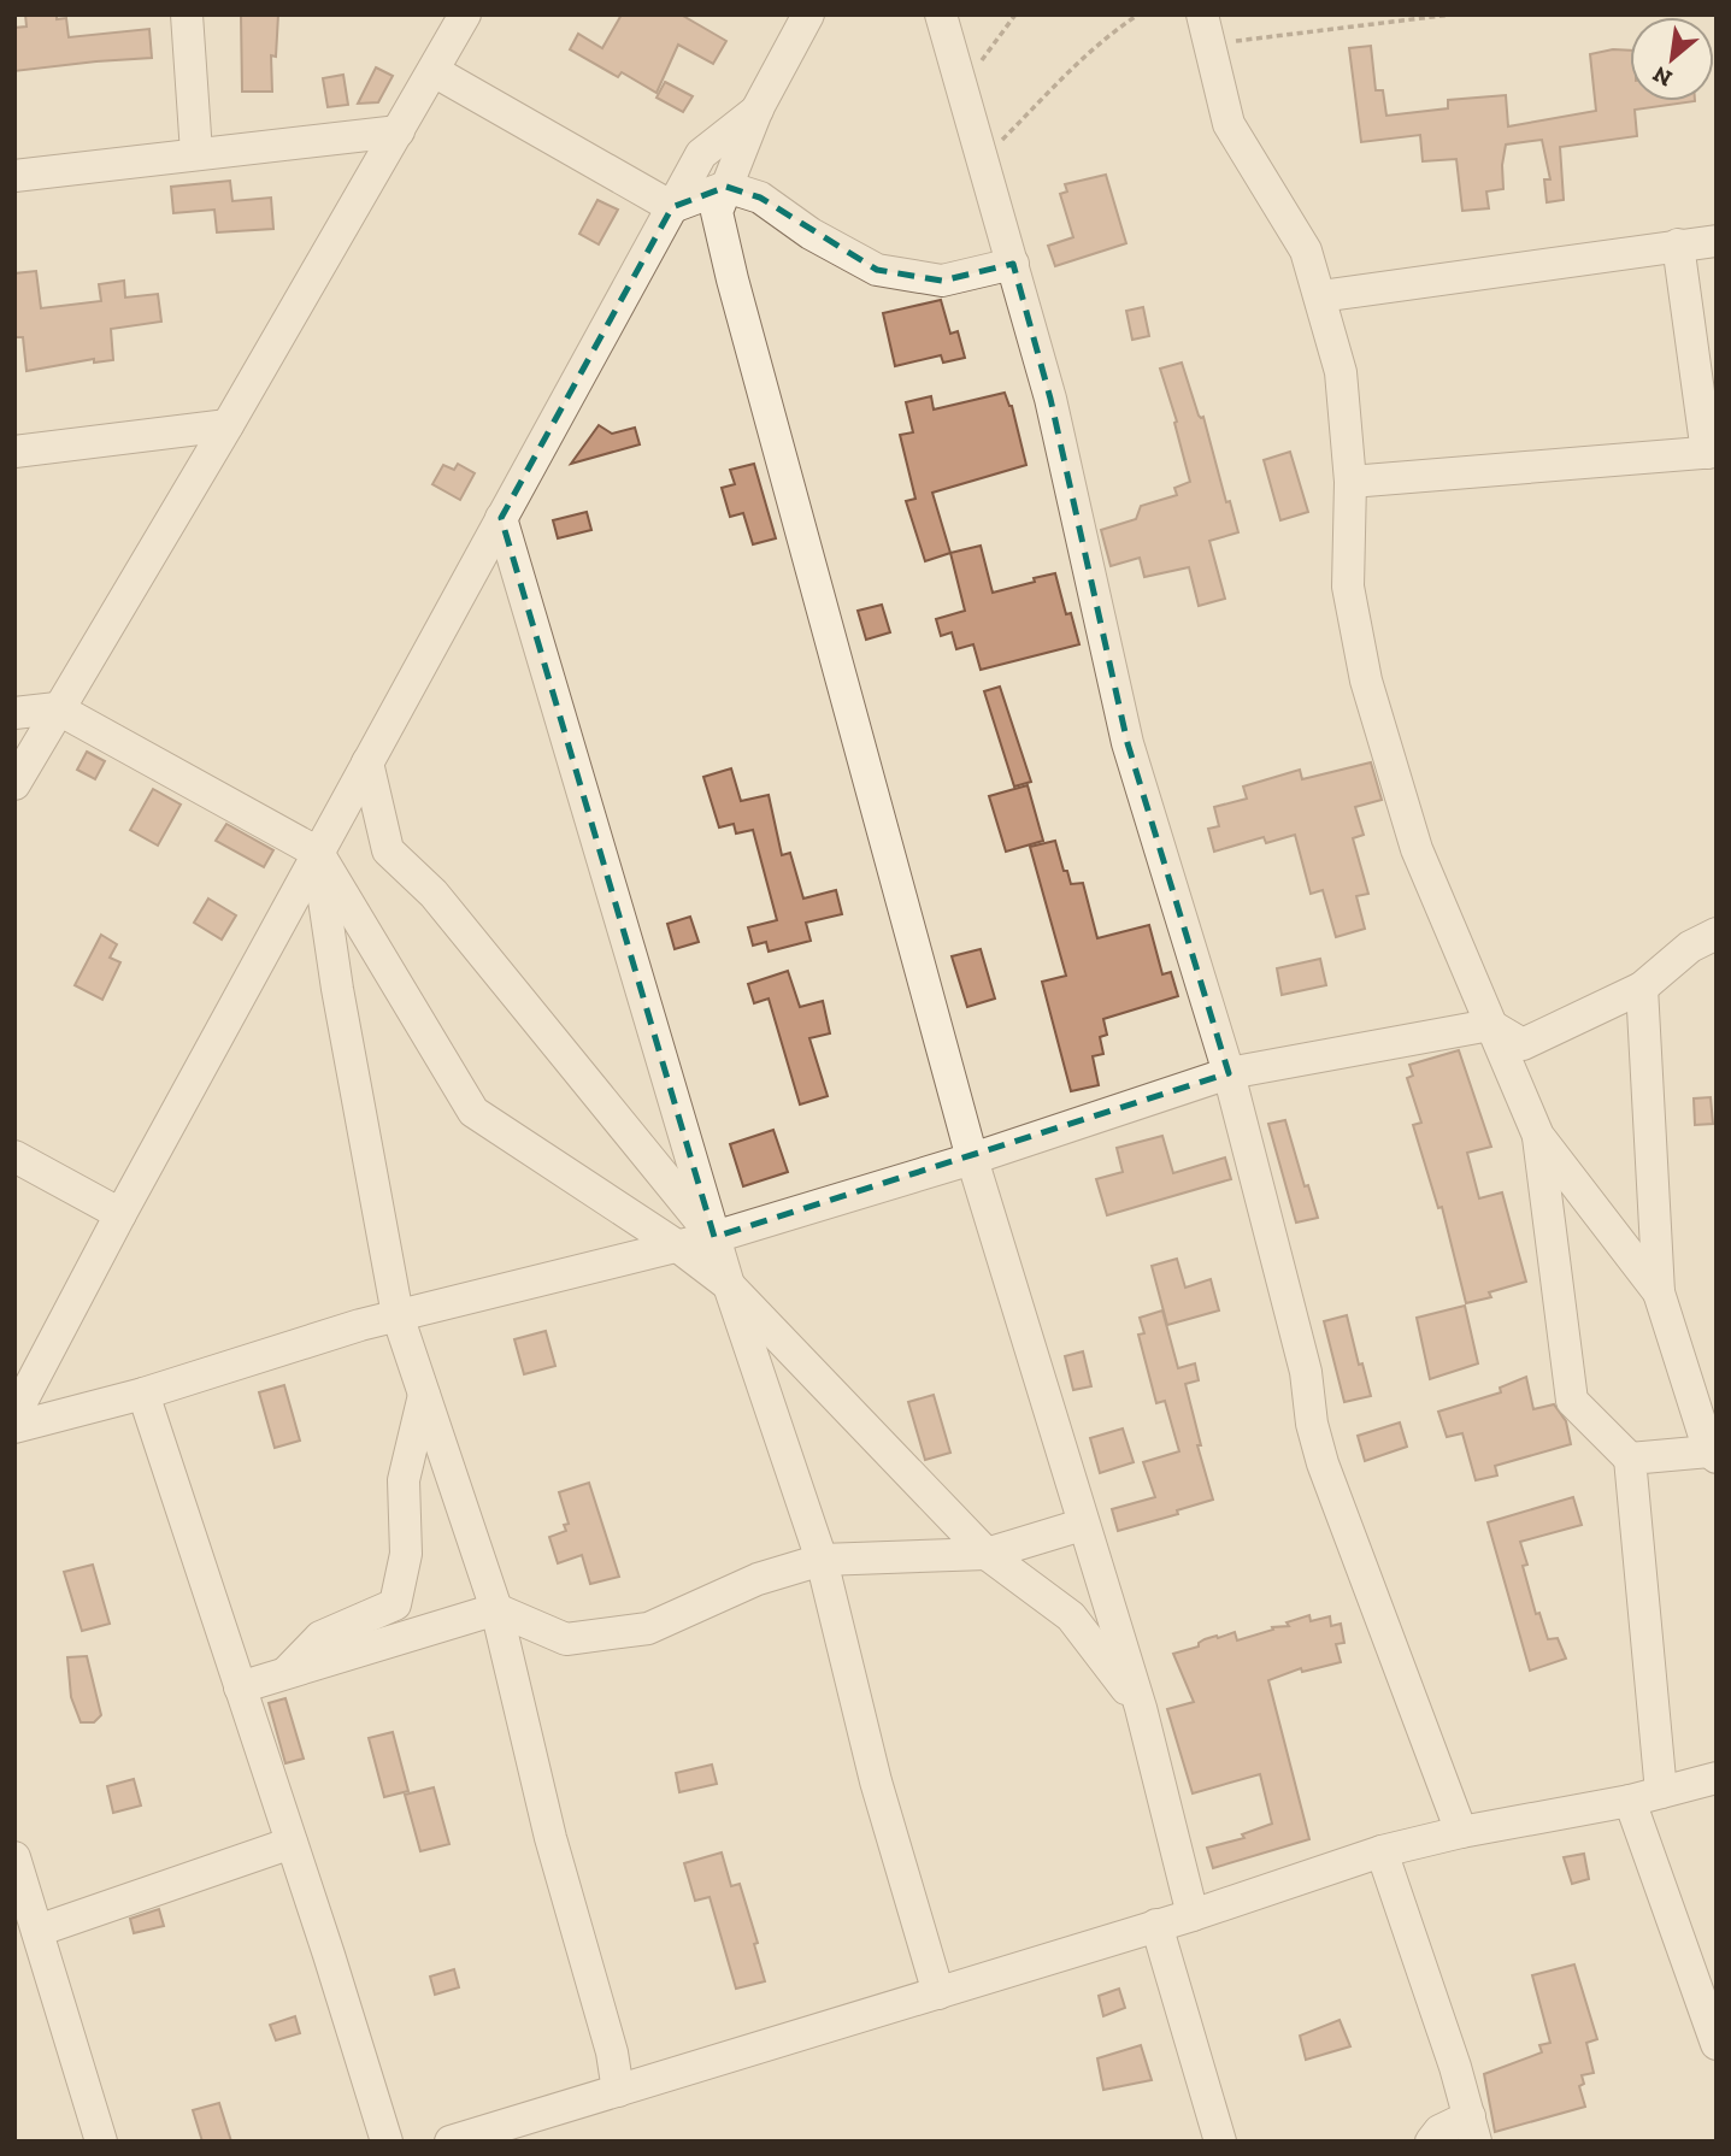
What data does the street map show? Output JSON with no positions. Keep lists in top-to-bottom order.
{
  "north": "bottom left"
}
